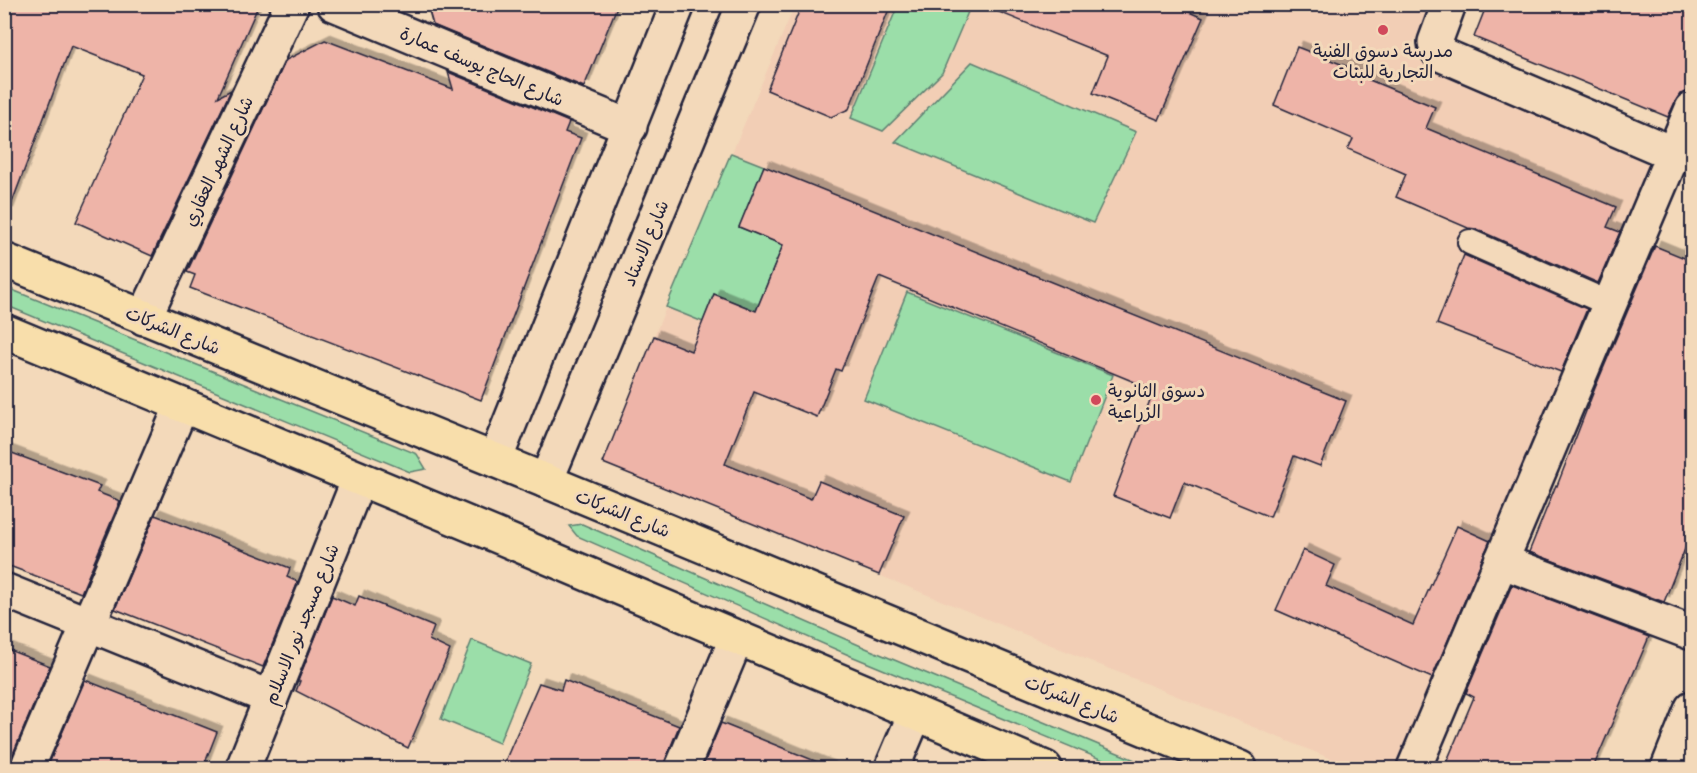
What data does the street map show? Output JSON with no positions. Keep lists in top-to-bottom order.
{
  "streets": {
    "main road": ["شارع الشركات"],
    "street": [
      "شارع الحاج يوسف عمارة",
      "شارع الشهر العقاري",
      "شارع الاستاد",
      "شارع مسجد نور الاسلام"
    ]
  },
  "crossings": [
    ["شارع الشهر العقاري", "شارع الشركات"],
    ["شارع الاستاد", "شارع الشركات"]
  ],
  "places": ["مدرسة دسوق الفنية التجارية للبنات", "دسوق الثانوية الزراعية"]
}
